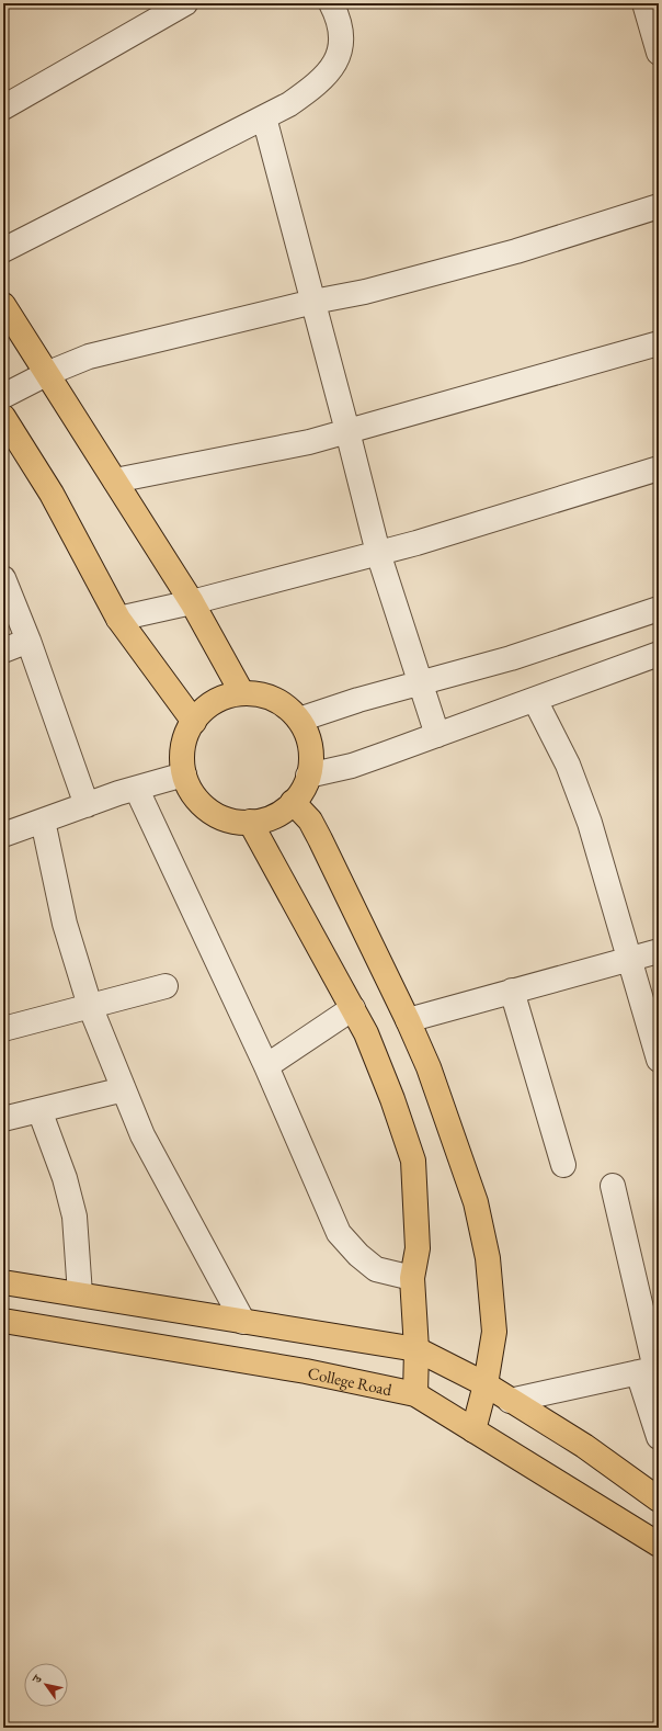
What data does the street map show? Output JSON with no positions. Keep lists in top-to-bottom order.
{
  "streets": {
    "main road": ["College Road"]
  },
  "north": "top left"
}
